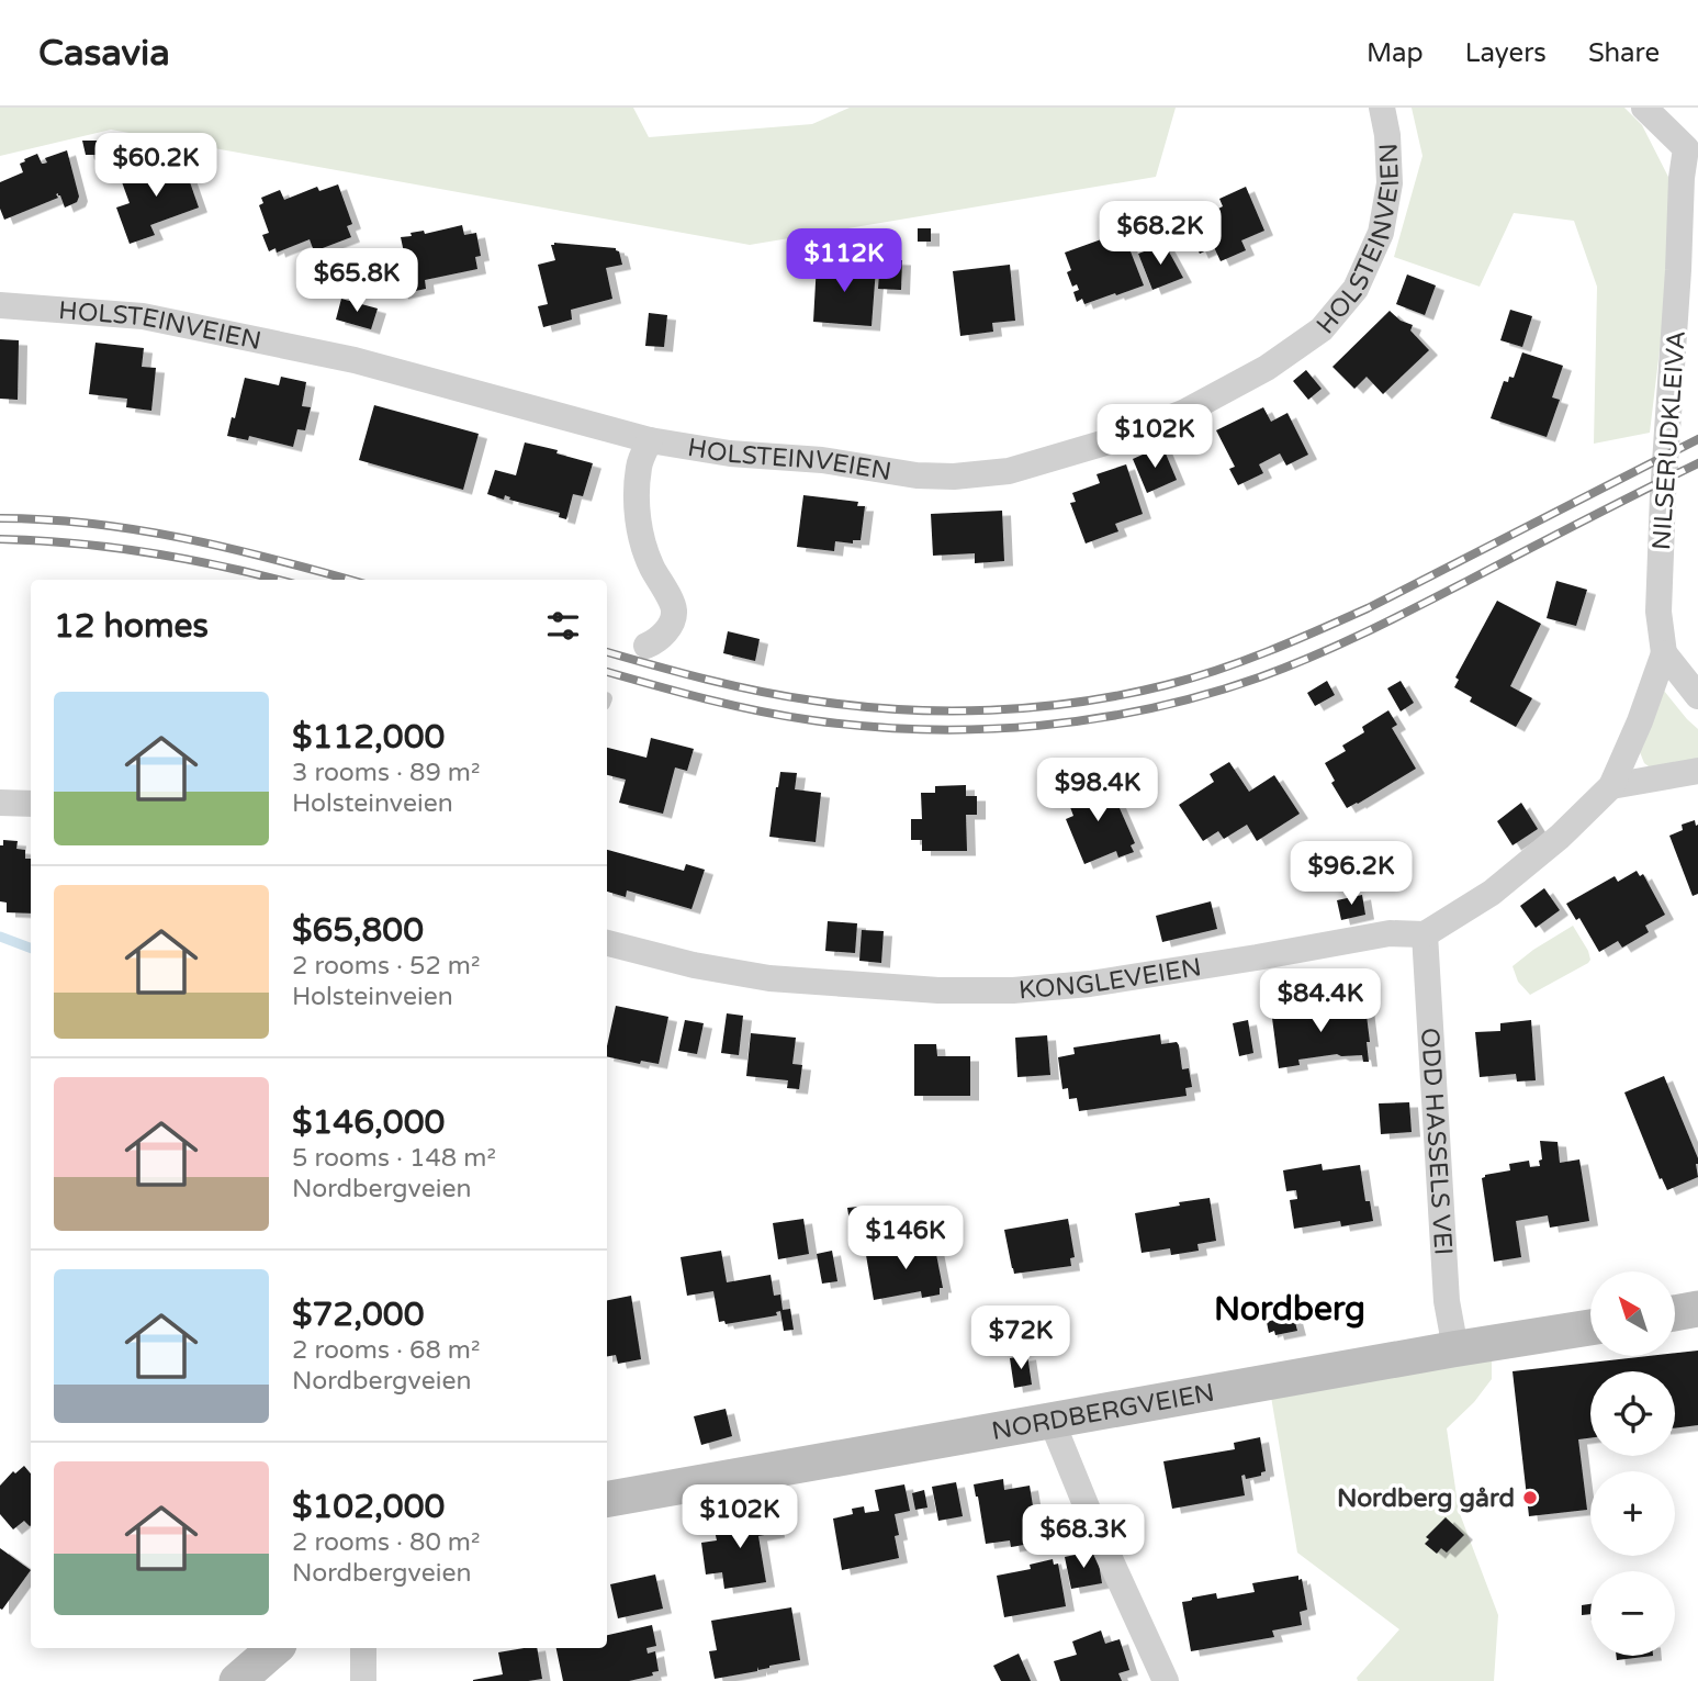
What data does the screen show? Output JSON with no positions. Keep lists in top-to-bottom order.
{
  "streets": {
    "street": [
      "HOLSTEINVEIEN",
      "NILSERUDKLEIVA",
      "KONGLEVEIEN",
      "ODD HASSELS VEI",
      "NORDBERGVEIEN"
    ]
  },
  "crossings": [
    ["KONGLEVEIEN", "ODD HASSELS VEI"],
    ["ODD HASSELS VEI", "NORDBERGVEIEN"]
  ],
  "districts": ["Nordberg"],
  "places": ["Nordberg gård"],
  "north": "top left",
  "page": {
    "header": "Casavia",
    "nav": ["Map", "Layers", "Share"],
    "price": [
      "$60.2K",
      "$68.2K",
      "$112K",
      "$65.8K",
      "$102K",
      "$98.4K",
      "$96.2K",
      "$84.4K",
      "$146K",
      "$72K",
      "$102K",
      "$68.3K"
    ],
    "heading": "12 homes",
    "list": [
      {
        "name": "$112,000",
        "note": "3 rooms · 89 m² · Holsteinveien"
      },
      {
        "name": "$65,800",
        "note": "2 rooms · 52 m² · Holsteinveien"
      },
      {
        "name": "$146,000",
        "note": "5 rooms · 148 m² · Nordbergveien"
      },
      {
        "name": "$72,000",
        "note": "2 rooms · 68 m² · Nordbergveien"
      },
      {
        "name": "$102,000",
        "note": "2 rooms · 80 m² · Nordbergveien"
      }
    ],
    "map_buttons": ["+", "−"]
  }
}
